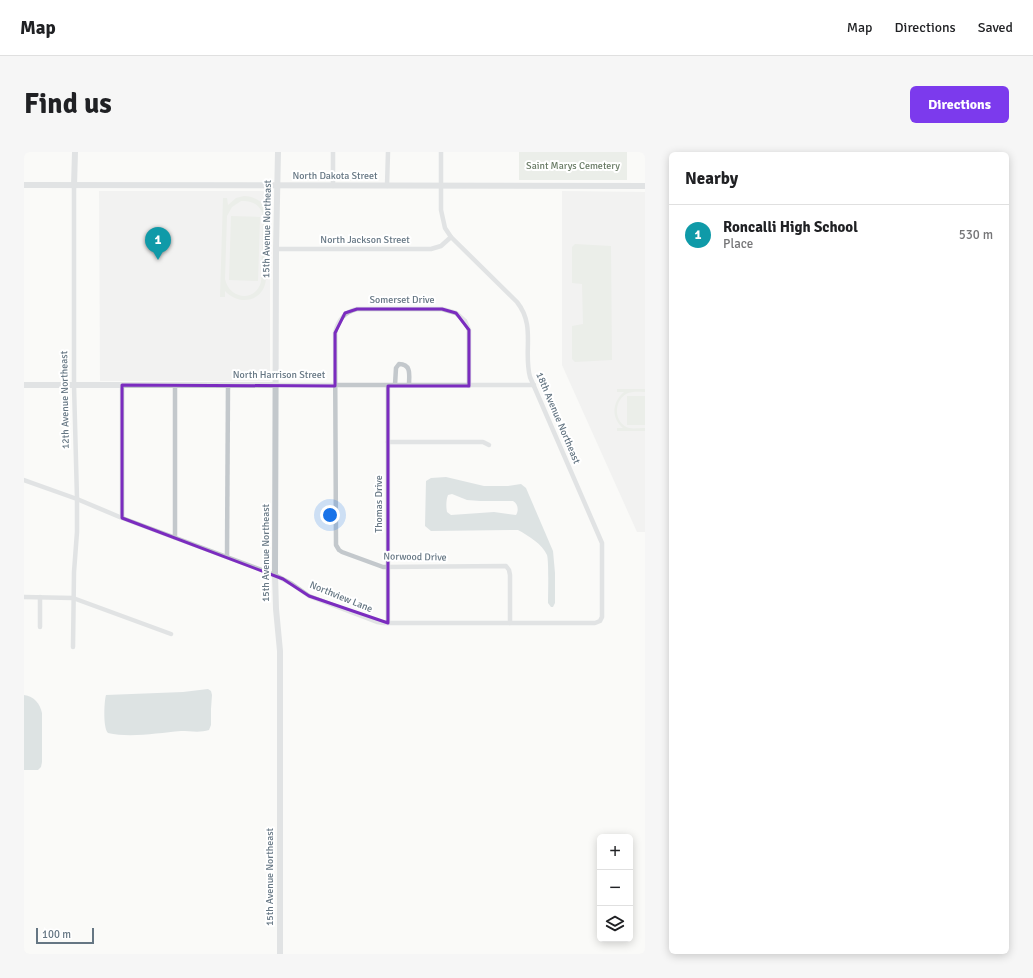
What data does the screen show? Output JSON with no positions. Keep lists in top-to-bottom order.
{
  "streets": {
    "street": [
      "North Dakota Street",
      "15th Avenue Northeast",
      "North Jackson Street",
      "Somerset Drive",
      "North Harrison Street",
      "12th Avenue Northeast",
      "18th Avenue Northeast",
      "Thomas Drive",
      "Norwood Drive",
      "Northview Lane"
    ]
  },
  "crossings": [
    ["North Dakota Street", "15th Avenue Northeast"],
    ["North Dakota Street", "12th Avenue Northeast"],
    ["North Dakota Street", "18th Avenue Northeast"],
    ["15th Avenue Northeast", "North Jackson Street"],
    ["15th Avenue Northeast", "North Harrison Street"],
    ["15th Avenue Northeast", "Northview Lane"],
    ["North Jackson Street", "18th Avenue Northeast"],
    ["Somerset Drive", "North Harrison Street"],
    ["Somerset Drive", "Norwood Drive"],
    ["North Harrison Street", "12th Avenue Northeast"],
    ["North Harrison Street", "18th Avenue Northeast"],
    ["North Harrison Street", "Thomas Drive"],
    ["North Harrison Street", "Norwood Drive"],
    ["12th Avenue Northeast", "Northview Lane"],
    ["18th Avenue Northeast", "Northview Lane"],
    ["Thomas Drive", "Norwood Drive"],
    ["Thomas Drive", "Northview Lane"],
    ["Norwood Drive", "Northview Lane"]
  ],
  "parks": ["Saint Marys Cemetery"],
  "scale_bar": "100 m",
  "page": {
    "header": "Map",
    "nav": ["Map", "Directions", "Saved"],
    "buttons": "Directions",
    "title": "Find us",
    "heading": "Nearby",
    "list": [
      {
        "mark": "1",
        "name": "Roncalli High School",
        "note": "Place",
        "value": "530 m"
      }
    ],
    "pins": "1",
    "map_buttons": ["+", "−"],
    "scale": "100 m"
  }
}
